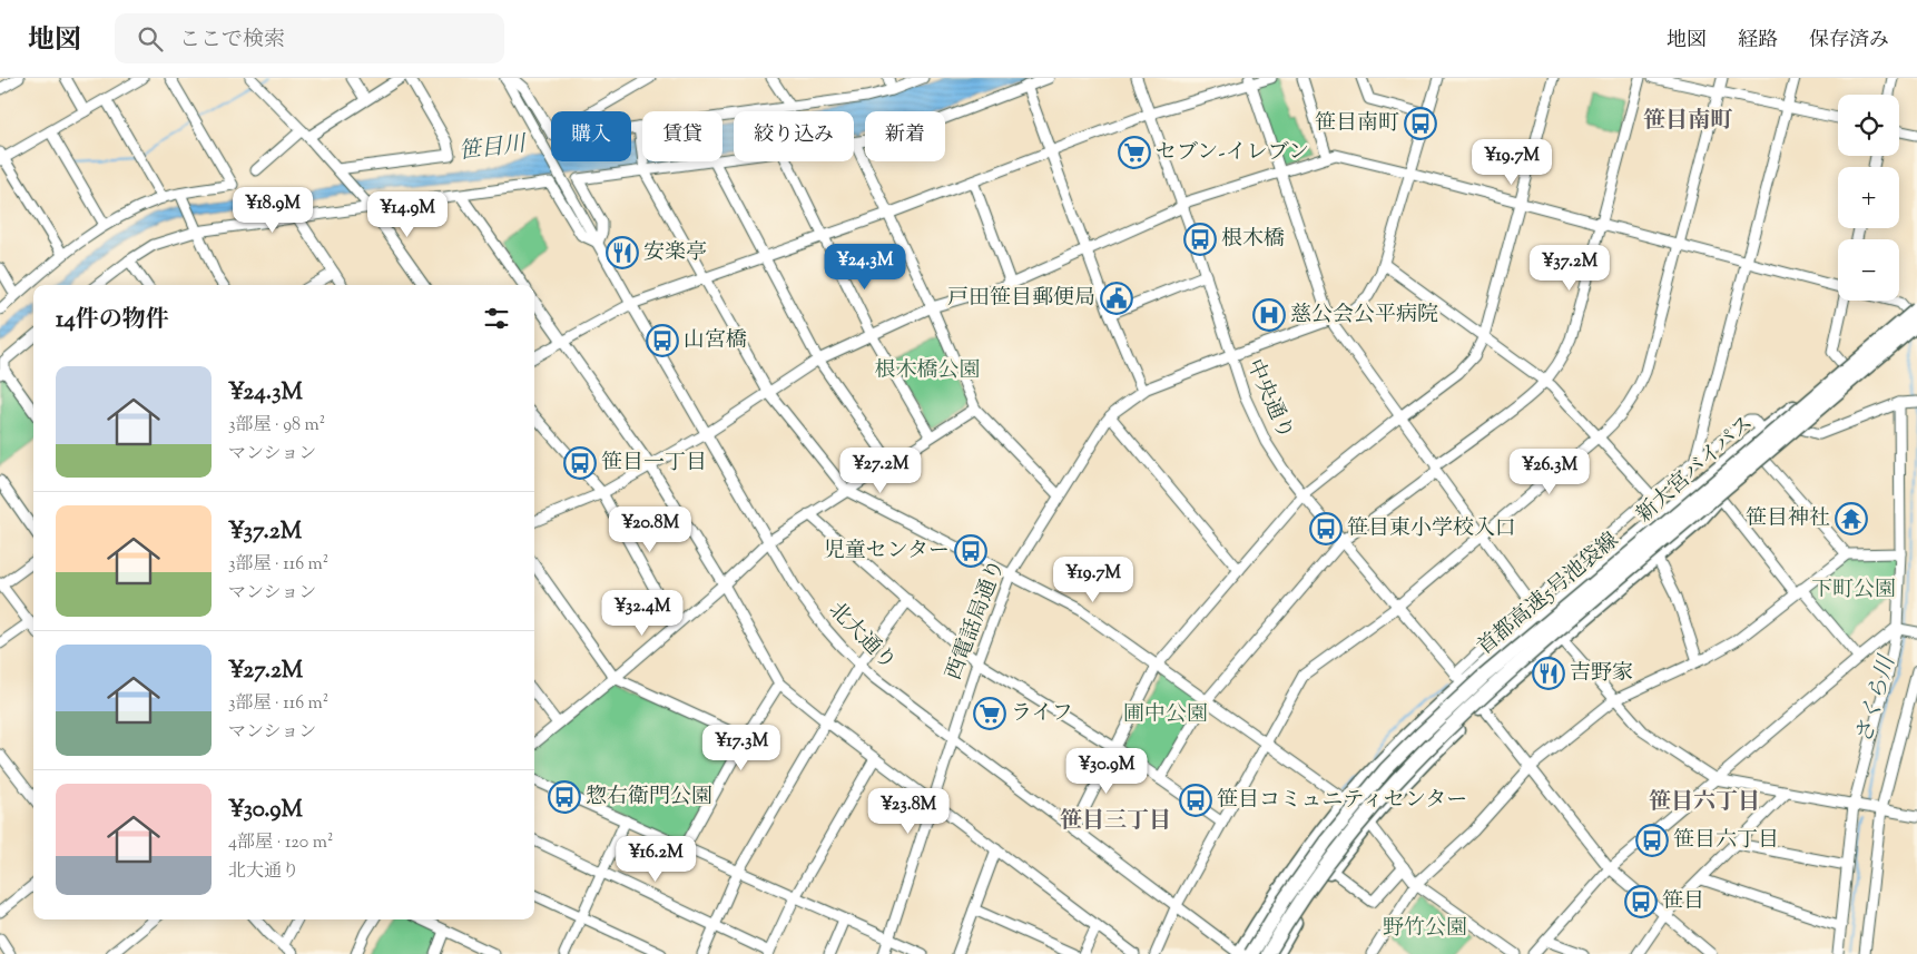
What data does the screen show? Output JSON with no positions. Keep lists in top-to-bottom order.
{
  "streets": {
    "highway": ["新大宮バイパス", "首都高速5号池袋線"],
    "street": ["中央通り", "西電話局通り", "北大通り"]
  },
  "crossings": [
    ["中央通り", "西電話局通り"],
    ["新大宮バイパス", "首都高速5号池袋線"],
    ["西電話局通り", "北大通り"]
  ],
  "districts": ["笹目南町", "笹目六丁目", "笹目三丁目"],
  "water": ["笹目川", "さくら川"],
  "parks": [
    "根木橋公園",
    "下町公園",
    "圃中公園",
    "野竹公園"
  ],
  "places": {
    "bus stop": [
      "笹目南町",
      "根木橋",
      "山宮橋",
      "笹目一丁目",
      "笹目東小学校入口",
      "児童センター",
      "惣右衛門公園",
      "笹目コミュニティセンター",
      "笹目六丁目",
      "笹目"
    ],
    "supermarket": ["セブン-イレブン", "ライフ"],
    "restaurant": ["安楽亭", "吉野家"],
    "public building": ["戸田笹目郵便局"],
    "hospital": ["慈公会公平病院"],
    "temple": ["笹目神社"]
  },
  "page": {
    "header": "地図",
    "search": "ここで検索",
    "nav": ["地図", "経路", "保存済み"],
    "map_buttons": ["+", "−"],
    "chip": [
      "購入",
      "賃貸",
      "絞り込み",
      "新着"
    ],
    "price": [
      "¥19.7M",
      "¥18.9M",
      "¥14.9M",
      "¥24.3M",
      "¥37.2M",
      "¥27.2M",
      "¥26.3M",
      "¥20.8M",
      "¥19.7M",
      "¥32.4M",
      "¥17.3M",
      "¥30.9M",
      "¥23.8M",
      "¥16.2M"
    ],
    "heading": "14件の物件",
    "list": [
      {
        "name": "¥24.3M",
        "note": "3部屋 · 98 m² · マンション"
      },
      {
        "name": "¥37.2M",
        "note": "3部屋 · 116 m² · マンション"
      },
      {
        "name": "¥27.2M",
        "note": "3部屋 · 116 m² · マンション"
      },
      {
        "name": "¥30.9M",
        "note": "4部屋 · 120 m² · 北大通り"
      }
    ]
  }
}
